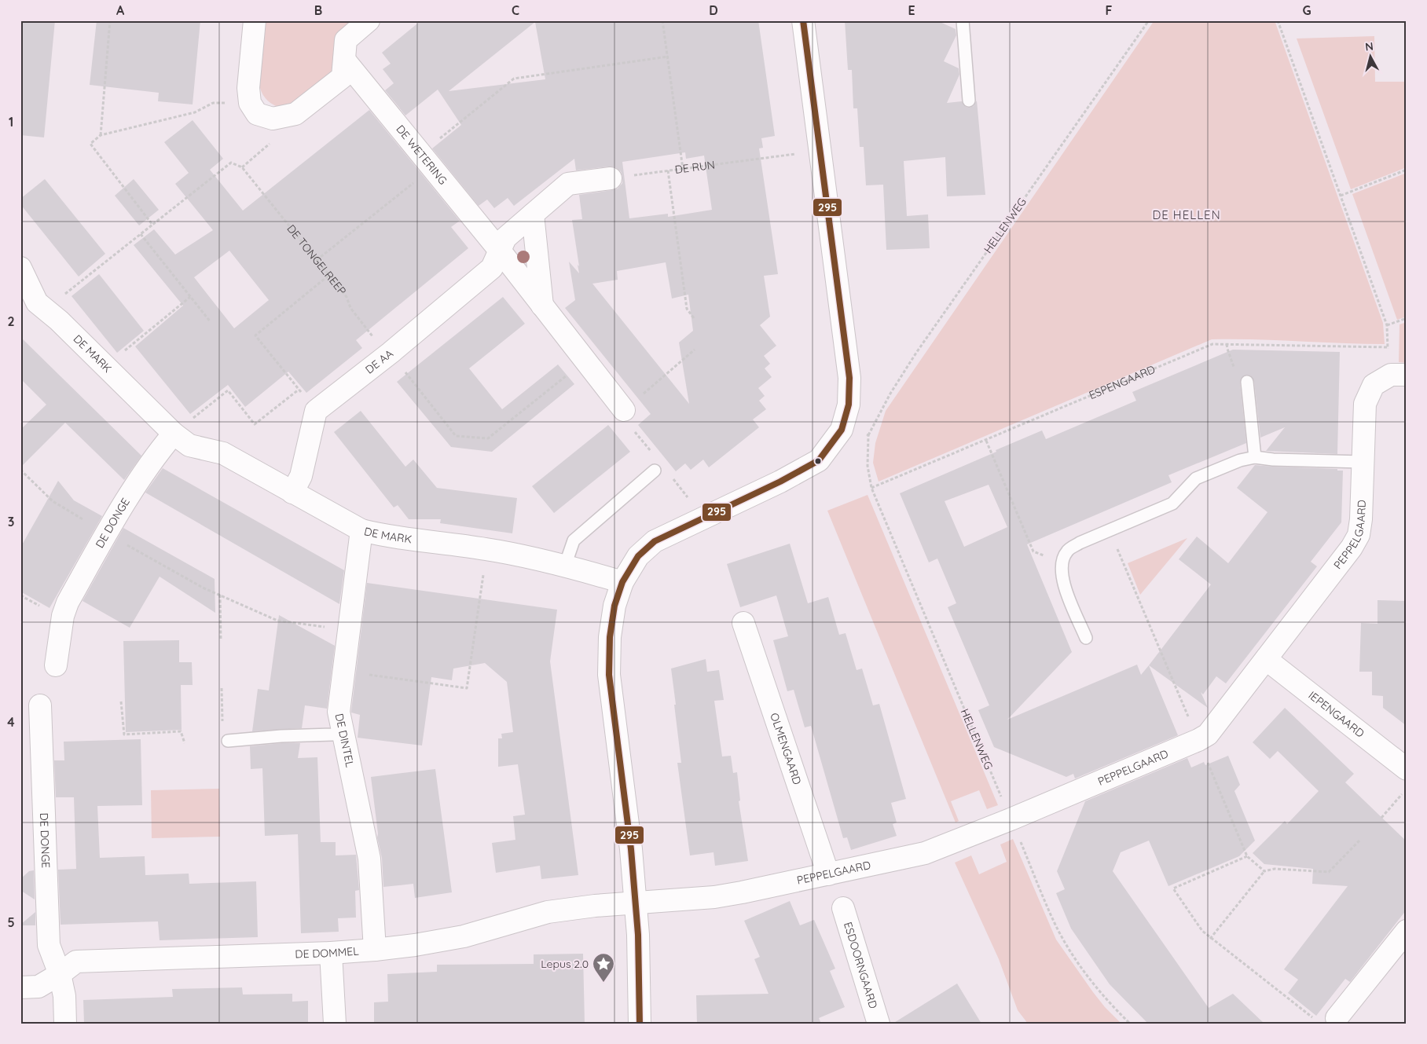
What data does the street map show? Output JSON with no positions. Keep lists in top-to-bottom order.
{
  "streets": {
    "street": [
      "DE WETERING",
      "DE MARK",
      "DE AA",
      "DE DONGE",
      "PEPPELGAARD",
      "IEPENGAARD",
      "DE DINTEL",
      "OLMENGAARD",
      "DE DOMMEL",
      "ESDOORNGAARD"
    ],
    "path": [
      "DE RUN",
      "HELLENWEG",
      "DE TONGELREEP",
      "ESPENGAARD"
    ]
  },
  "crossings": [
    ["DE WETERING", "DE TONGELREEP"],
    ["DE WETERING", "DE AA"],
    ["HELLENWEG", "ESPENGAARD"],
    ["HELLENWEG", "PEPPELGAARD"],
    ["DE TONGELREEP", "DE AA"],
    ["DE MARK", "DE DONGE"],
    ["DE MARK", "DE DINTEL"],
    ["DE DONGE", "DE DOMMEL"],
    ["PEPPELGAARD", "IEPENGAARD"],
    ["PEPPELGAARD", "OLMENGAARD"],
    ["PEPPELGAARD", "DE DOMMEL"],
    ["DE DINTEL", "DE DOMMEL"]
  ],
  "districts": ["DE HELLEN"],
  "places": {
    "place": ["Lepus 2.0"]
  },
  "lines": ["transit line 295"],
  "north": "top",
  "grid": {
    "columns": [
      "A",
      "B",
      "C",
      "D",
      "E",
      "F",
      "G"
    ],
    "rows": [
      "1",
      "2",
      "3",
      "4",
      "5"
    ]
  }
}
